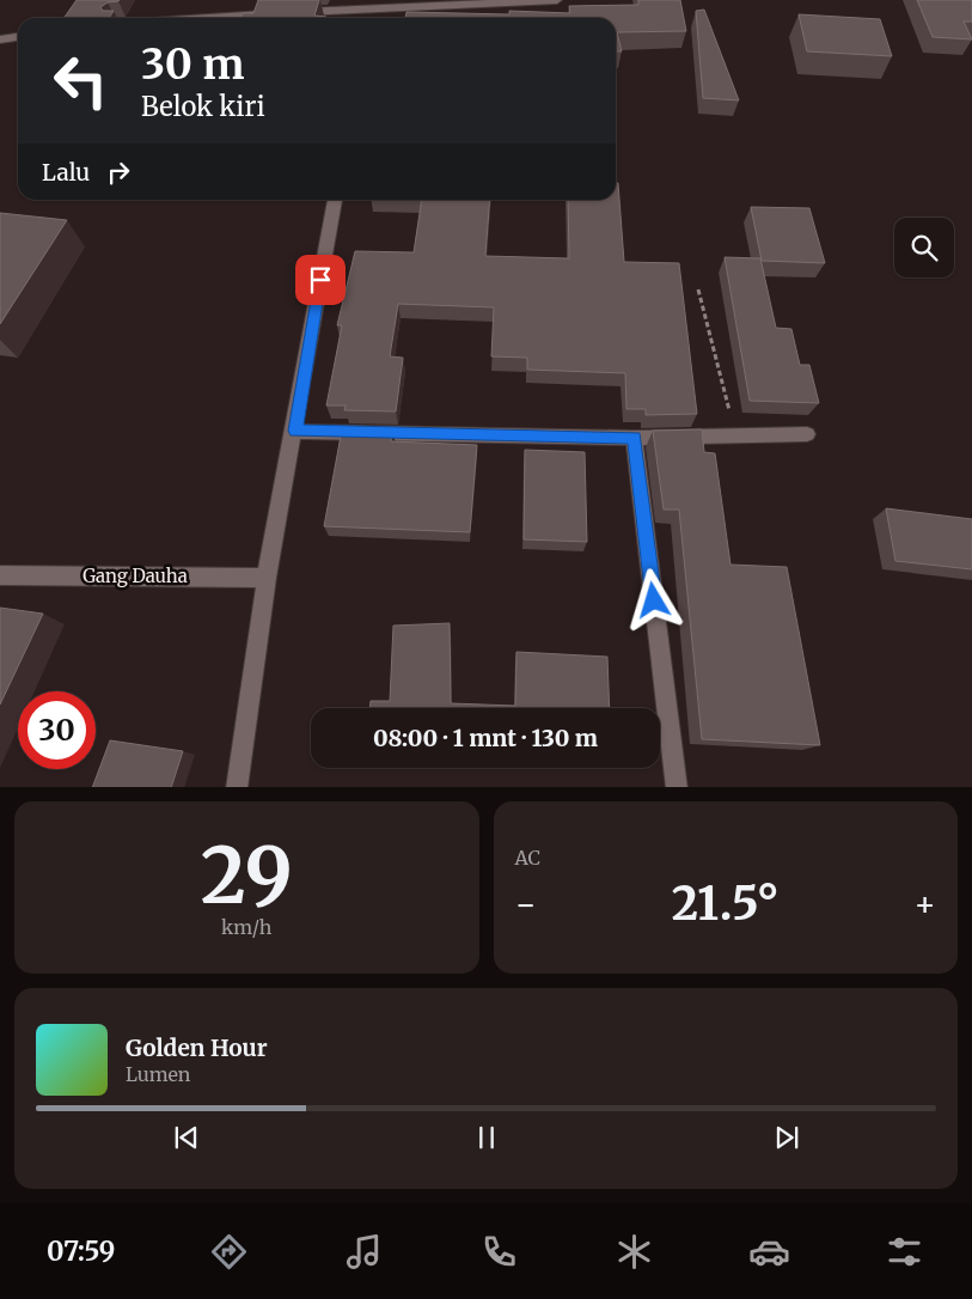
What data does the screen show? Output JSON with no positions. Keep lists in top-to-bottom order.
{
  "streets": {
    "street": ["Gang Dauha"]
  },
  "page": {
    "turn": ["30 m", "Belok kiri"],
    "then": "Lalu",
    "limit": "30",
    "trip": "08:00 · 1 mnt · 130 m",
    "tile": [
      ["29", "km/h"],
      "AC"
    ],
    "heat": ["−", "21.5°", "+"],
    "song": ["Golden Hour", "Lumen"],
    "tabs": "07:59"
  }
}
